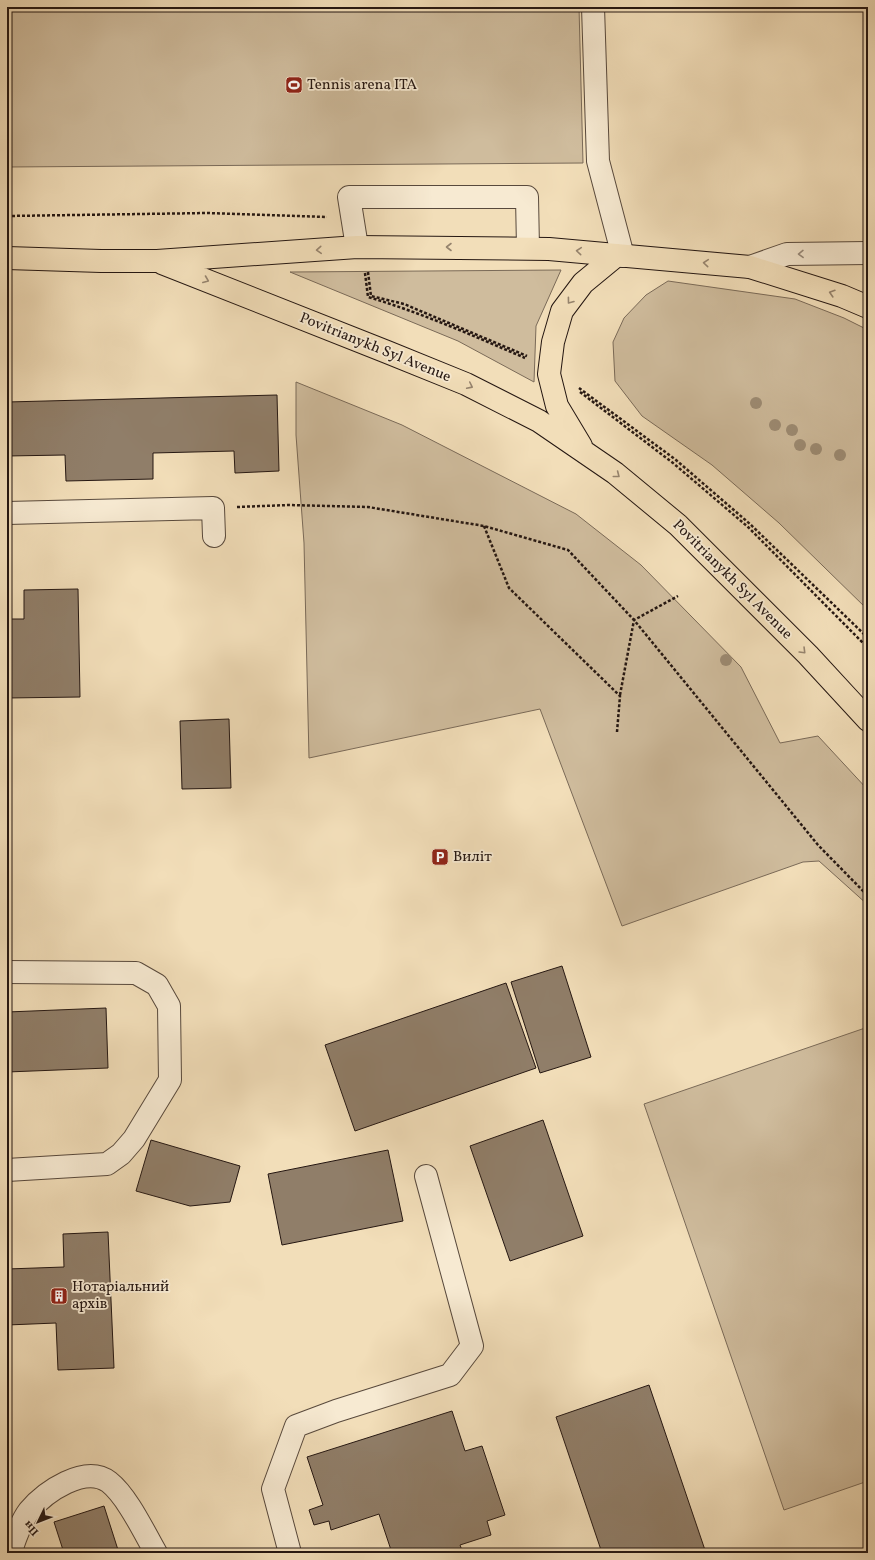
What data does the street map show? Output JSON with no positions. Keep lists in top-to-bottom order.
{
  "streets": {
    "main road": ["Povitrianykh Syl Avenue"]
  },
  "places": {
    "sports": ["Tennis arena ITA"],
    "parking": ["Виліт"],
    "building": ["Нотаріальний архів"]
  },
  "north": "bottom left"
}
